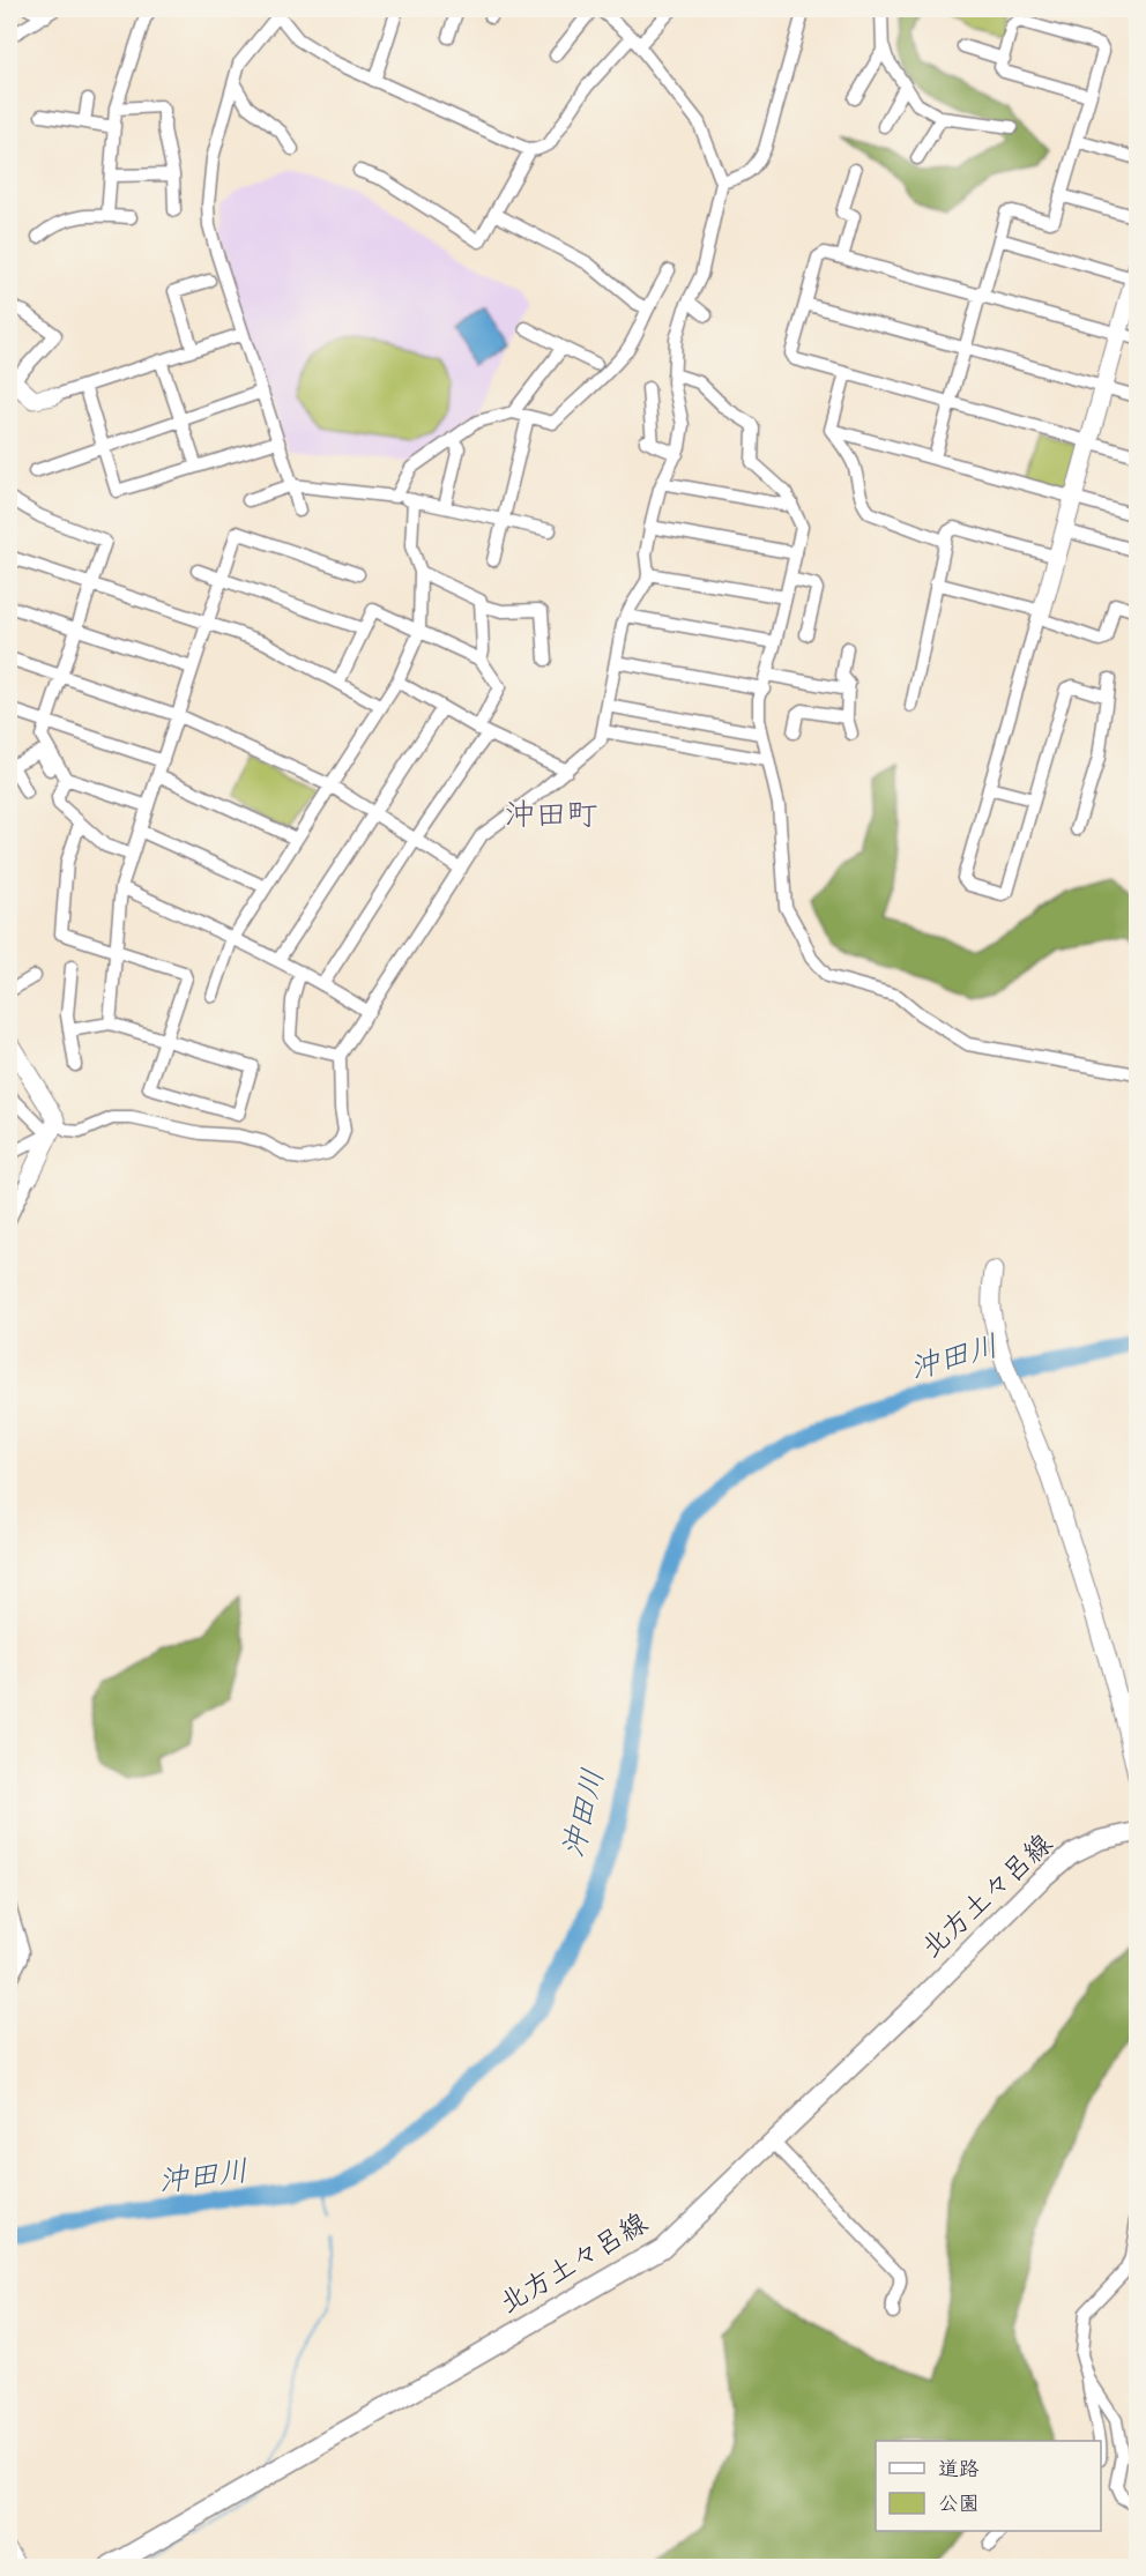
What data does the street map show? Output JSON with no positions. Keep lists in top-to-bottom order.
{
  "streets": {
    "main road": ["北方土々呂線"]
  },
  "districts": ["沖田町"],
  "water": ["沖田川"],
  "legend": ["道路", "公園"]
}
